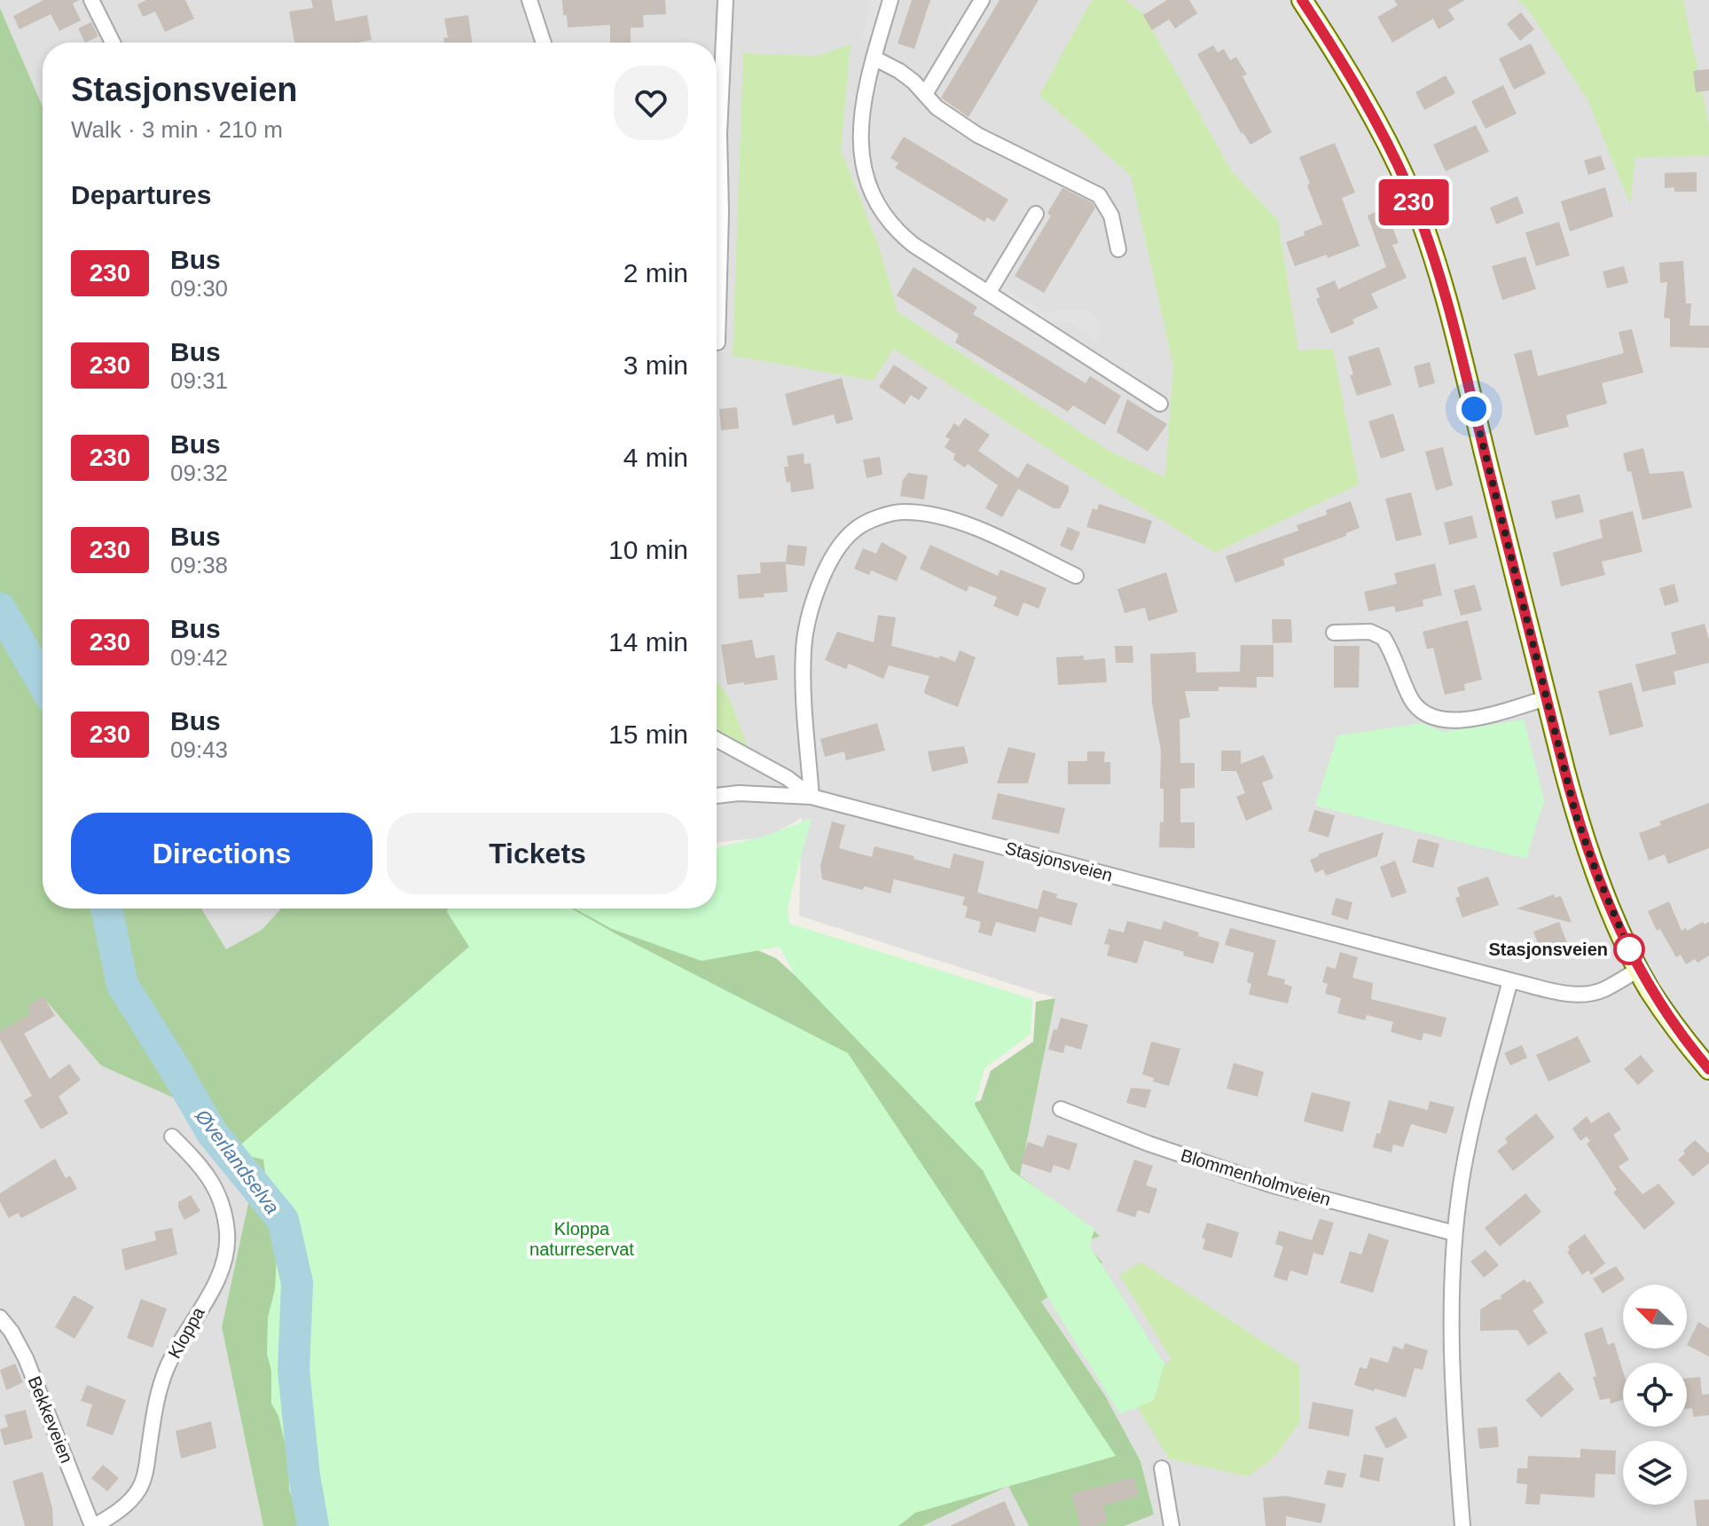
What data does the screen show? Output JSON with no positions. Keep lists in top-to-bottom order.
{
  "streets": {
    "street": [
      "Stasjonsveien",
      "Blommenholmveien",
      "Kloppa",
      "Bekkeveien"
    ]
  },
  "crossings": [
    ["Kloppa", "Bekkeveien"]
  ],
  "water": ["Øverlandselva"],
  "parks": ["Kloppa naturreservat"],
  "places": ["Stasjonsveien"],
  "lines": ["bus line 230"],
  "north": "top left",
  "page": {
    "on_map": "230",
    "heading": [
      ["Stasjonsveien", "Walk · 3 min · 210 m"],
      "Departures"
    ],
    "list": [
      {
        "mark": "230",
        "name": "Bus",
        "note": "09:30",
        "value": "2 min"
      },
      {
        "mark": "230",
        "name": "Bus",
        "note": "09:31",
        "value": "3 min"
      },
      {
        "mark": "230",
        "name": "Bus",
        "note": "09:32",
        "value": "4 min"
      },
      {
        "mark": "230",
        "name": "Bus",
        "note": "09:38",
        "value": "10 min"
      },
      {
        "mark": "230",
        "name": "Bus",
        "note": "09:42",
        "value": "14 min"
      },
      {
        "mark": "230",
        "name": "Bus",
        "note": "09:43",
        "value": "15 min"
      }
    ],
    "buttons": ["Directions", "Tickets"]
  }
}
